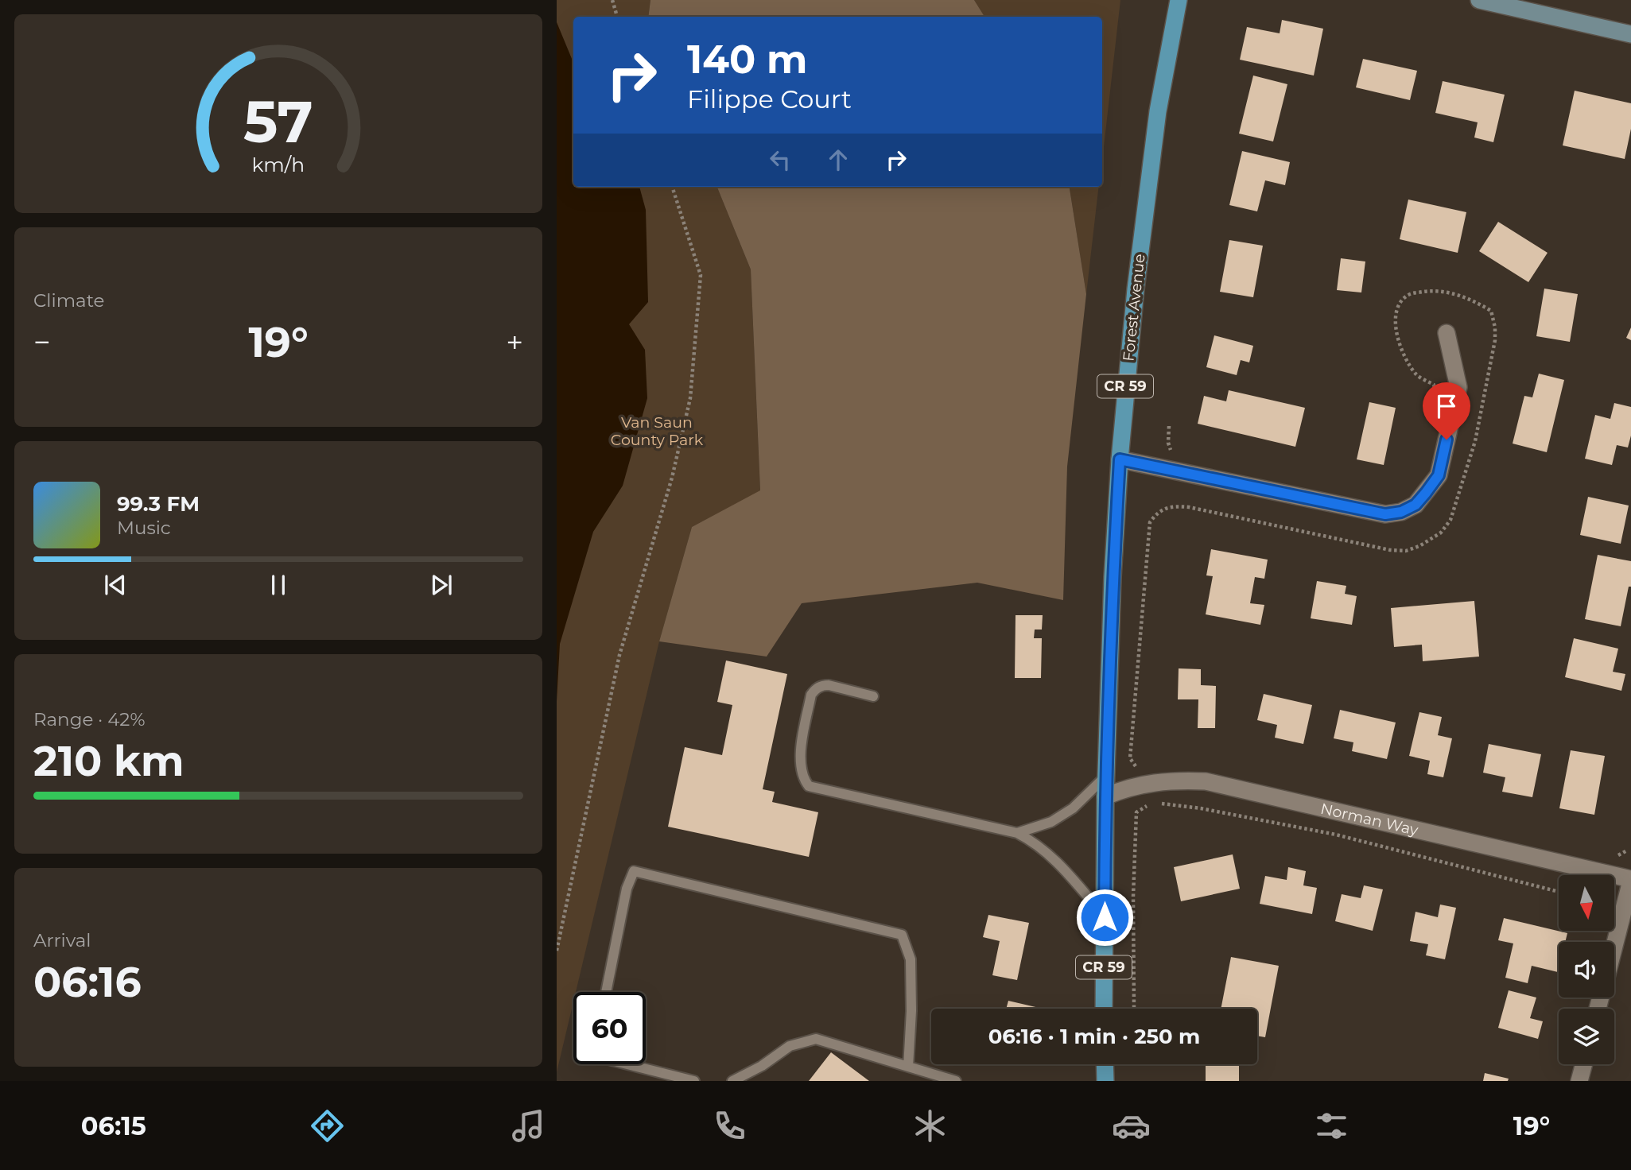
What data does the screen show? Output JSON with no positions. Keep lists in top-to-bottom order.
{
  "streets": {
    "main road": ["Forest Avenue", "CR 59"],
    "street": ["Norman Way"]
  },
  "crossings": [
    ["Forest Avenue", "Norman Way"]
  ],
  "parks": ["Van Saun County Park"],
  "north": "bottom",
  "page": {
    "turn": ["140 m", "Filippe Court"],
    "tile": [
      "Climate",
      ["Range · 42%", "210 km"],
      ["Arrival", "06:16"]
    ],
    "heat": ["−", "19°", "+"],
    "song": ["99.3 FM", "Music"],
    "limit": "60",
    "trip": "06:16 · 1 min · 250 m",
    "tabs": ["06:15", "19°"],
    "gauge": ["57", "km/h"]
  }
}
